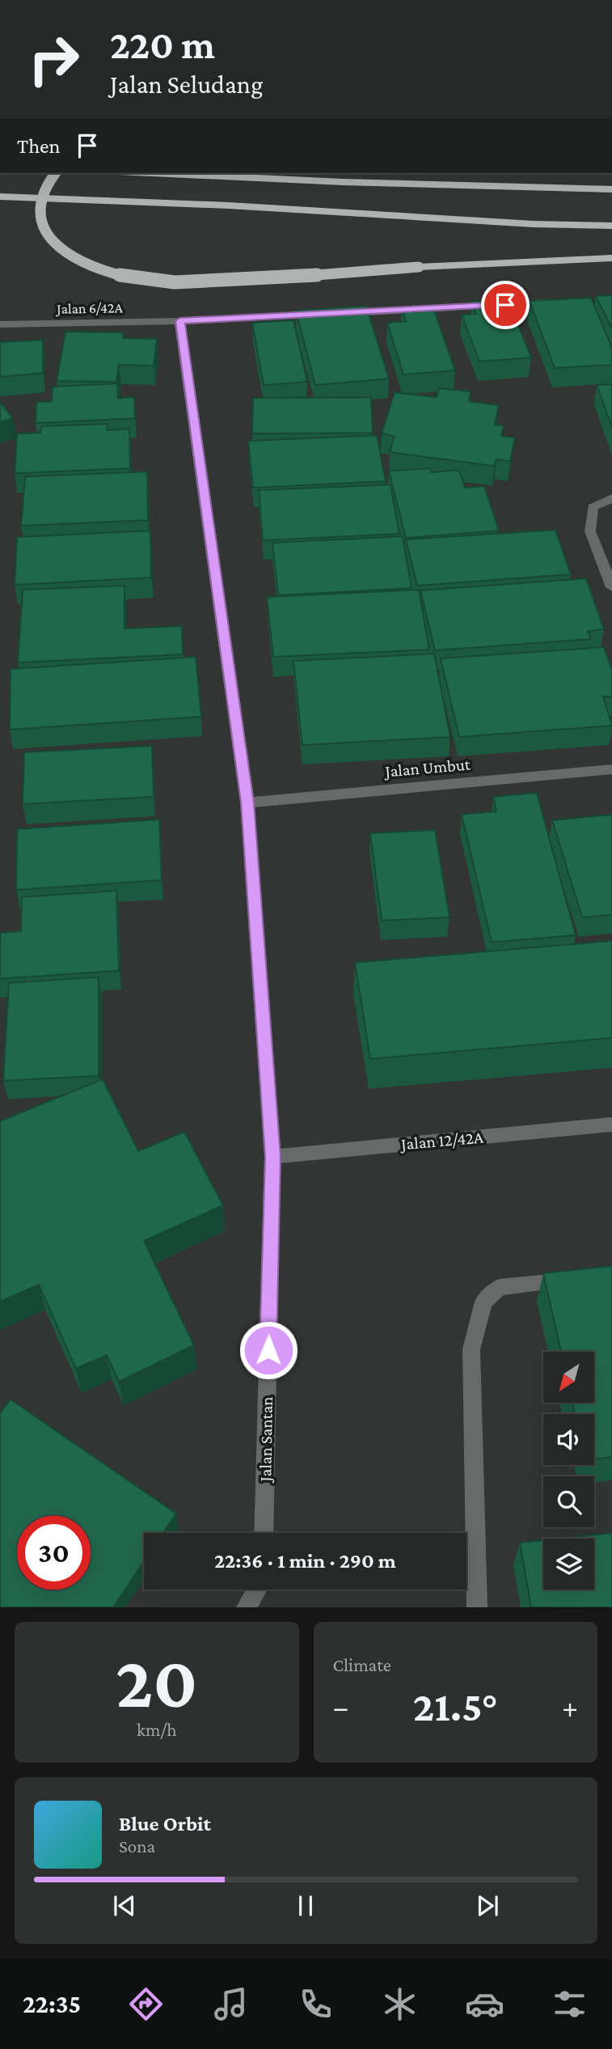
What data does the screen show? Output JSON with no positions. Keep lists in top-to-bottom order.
{
  "streets": {
    "street": [
      "Jalan 6/42A",
      "Jalan Umbut",
      "Jalan 12/42A",
      "Jalan Santan"
    ]
  },
  "crossings": [
    ["Jalan 6/42A", "Jalan Santan"],
    ["Jalan Umbut", "Jalan Santan"],
    ["Jalan 12/42A", "Jalan Santan"]
  ],
  "north": "bottom left",
  "page": {
    "turn": ["220 m", "Jalan Seludang"],
    "then": "Then",
    "limit": "30",
    "trip": "22:36 · 1 min · 290 m",
    "tile": [
      ["20", "km/h"],
      "Climate"
    ],
    "heat": ["−", "21.5°", "+"],
    "song": ["Blue Orbit", "Sona"],
    "tabs": "22:35"
  }
}
